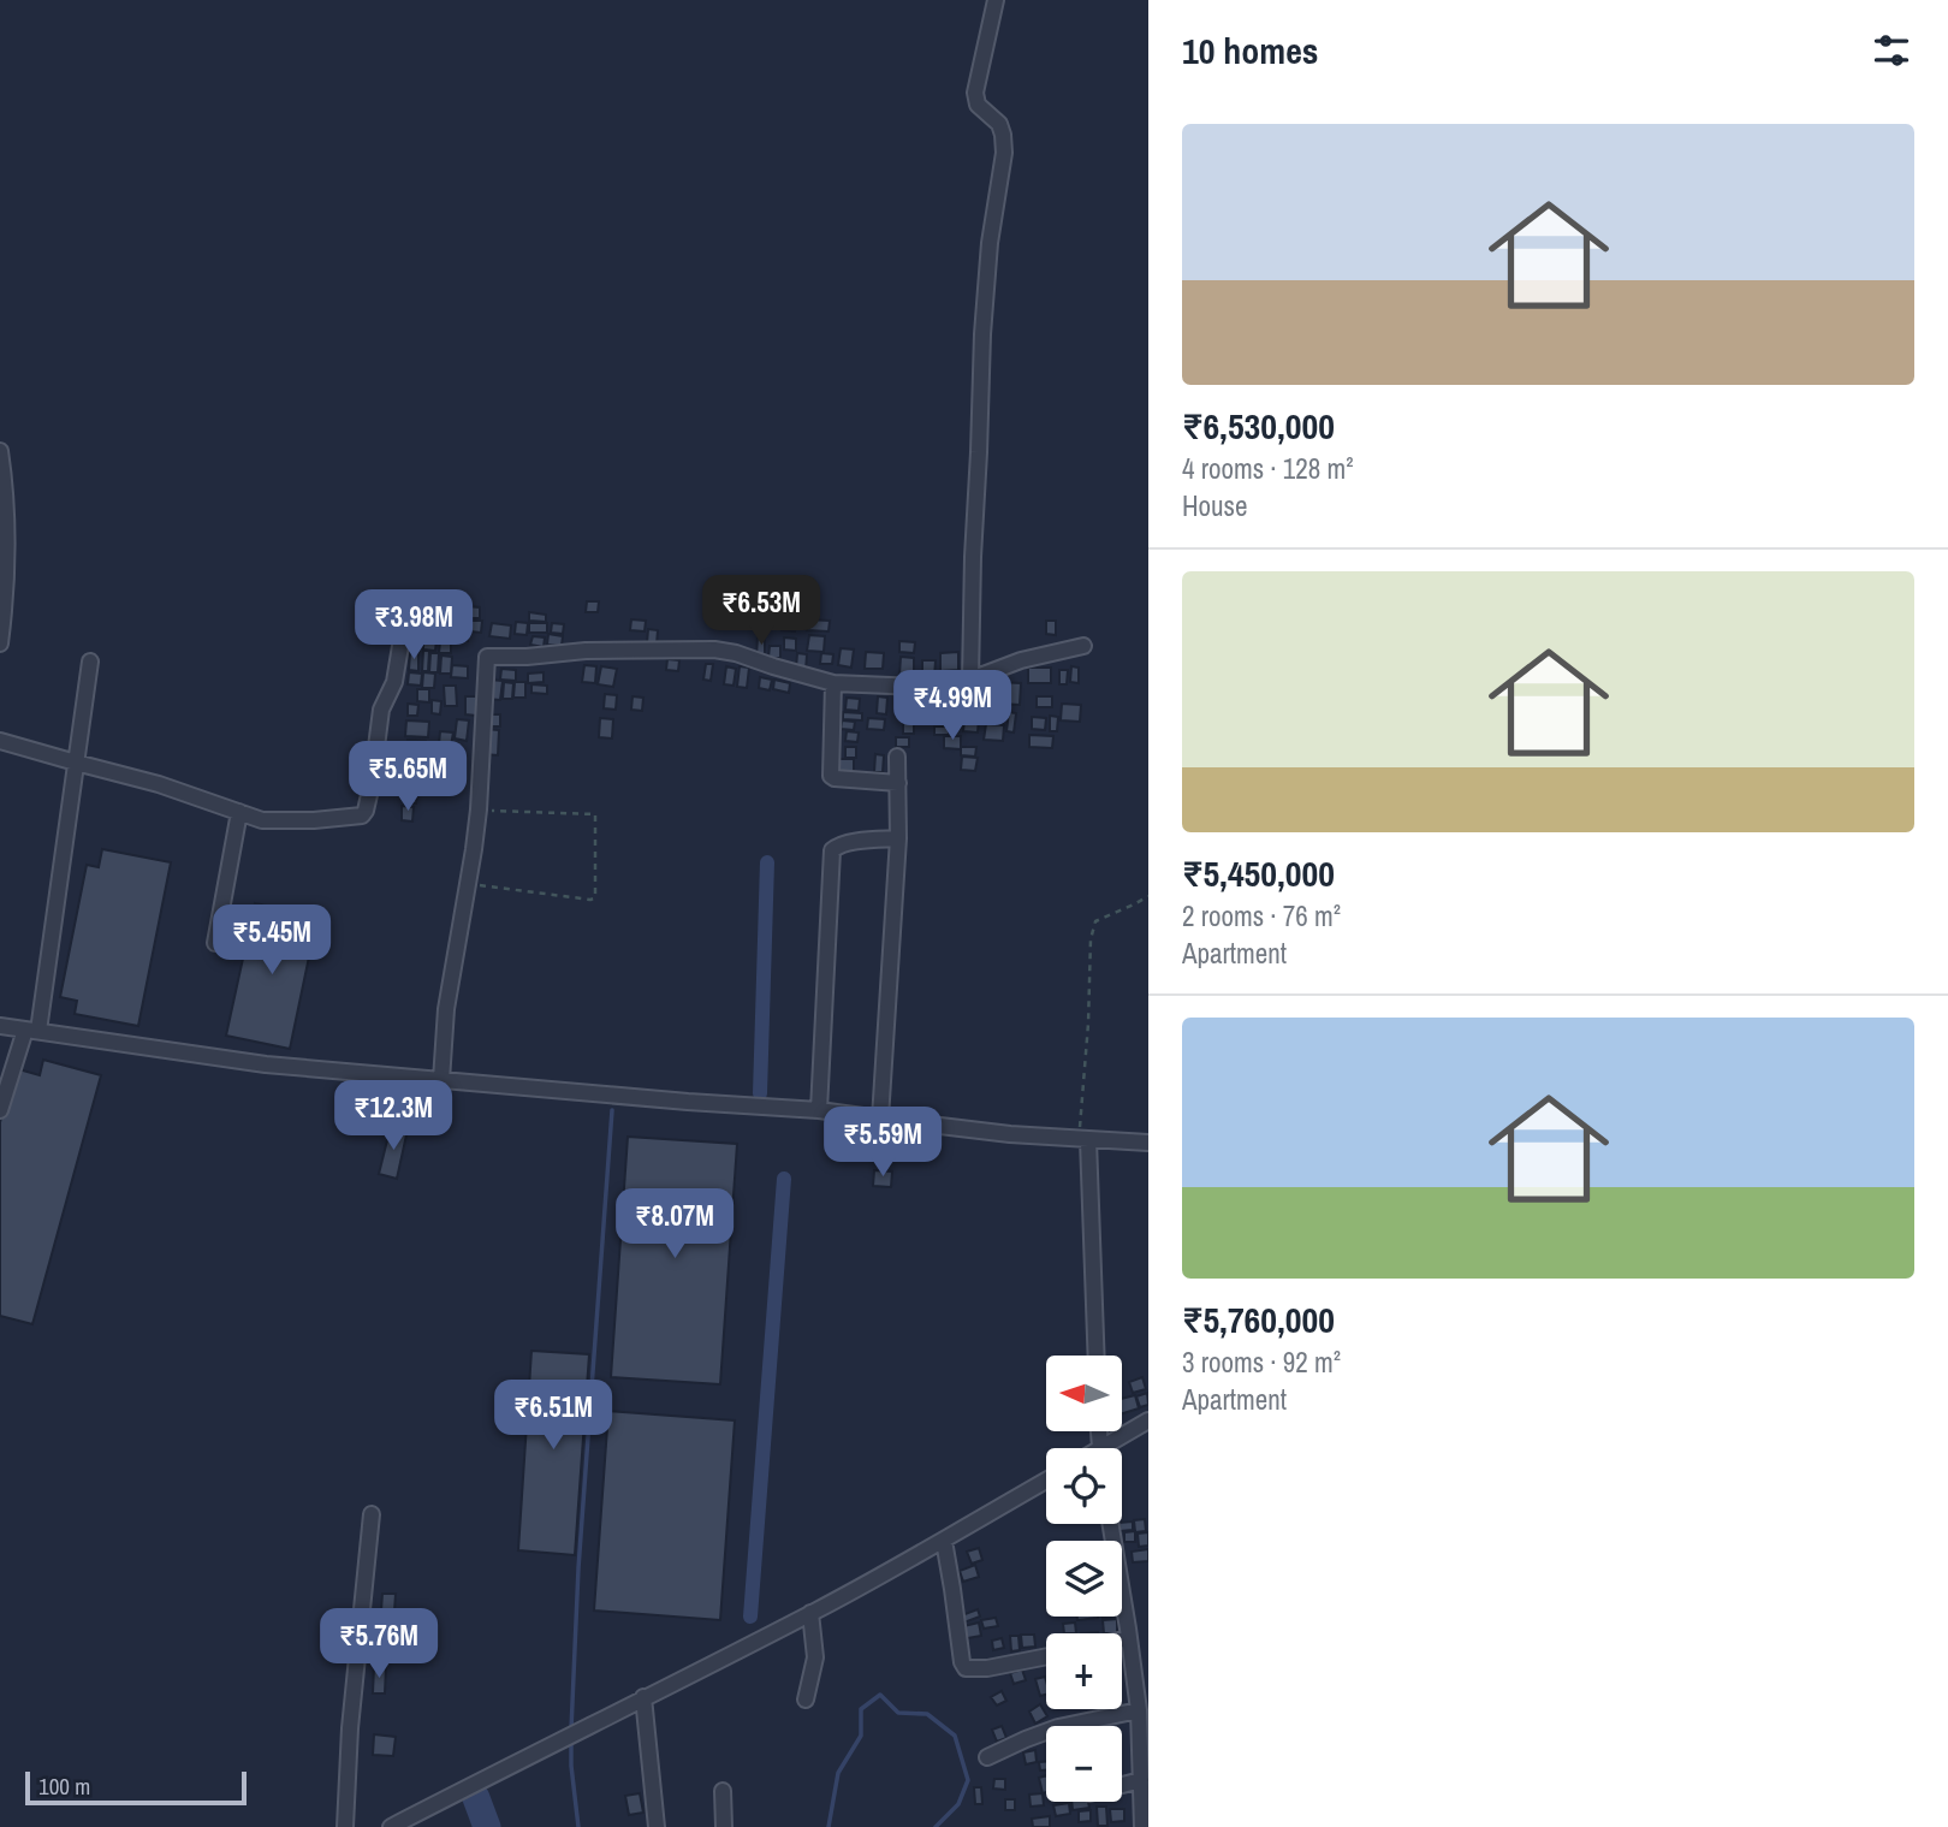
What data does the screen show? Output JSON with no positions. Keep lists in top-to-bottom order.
{
  "scale_bar": "100 m",
  "north": "left",
  "page": {
    "heading": "10 homes",
    "list": [
      {
        "name": "₹6,530,000",
        "note": "4 rooms · 128 m² · House"
      },
      {
        "name": "₹5,450,000",
        "note": "2 rooms · 76 m² · Apartment"
      },
      {
        "name": "₹5,760,000",
        "note": "3 rooms · 92 m² · Apartment"
      }
    ],
    "price": [
      "₹6.53M",
      "₹3.98M",
      "₹4.99M",
      "₹5.65M",
      "₹5.45M",
      "₹12.3M",
      "₹5.59M",
      "₹8.07M",
      "₹6.51M",
      "₹5.76M"
    ],
    "map_buttons": ["+", "−"],
    "scale": "100 m"
  }
}
